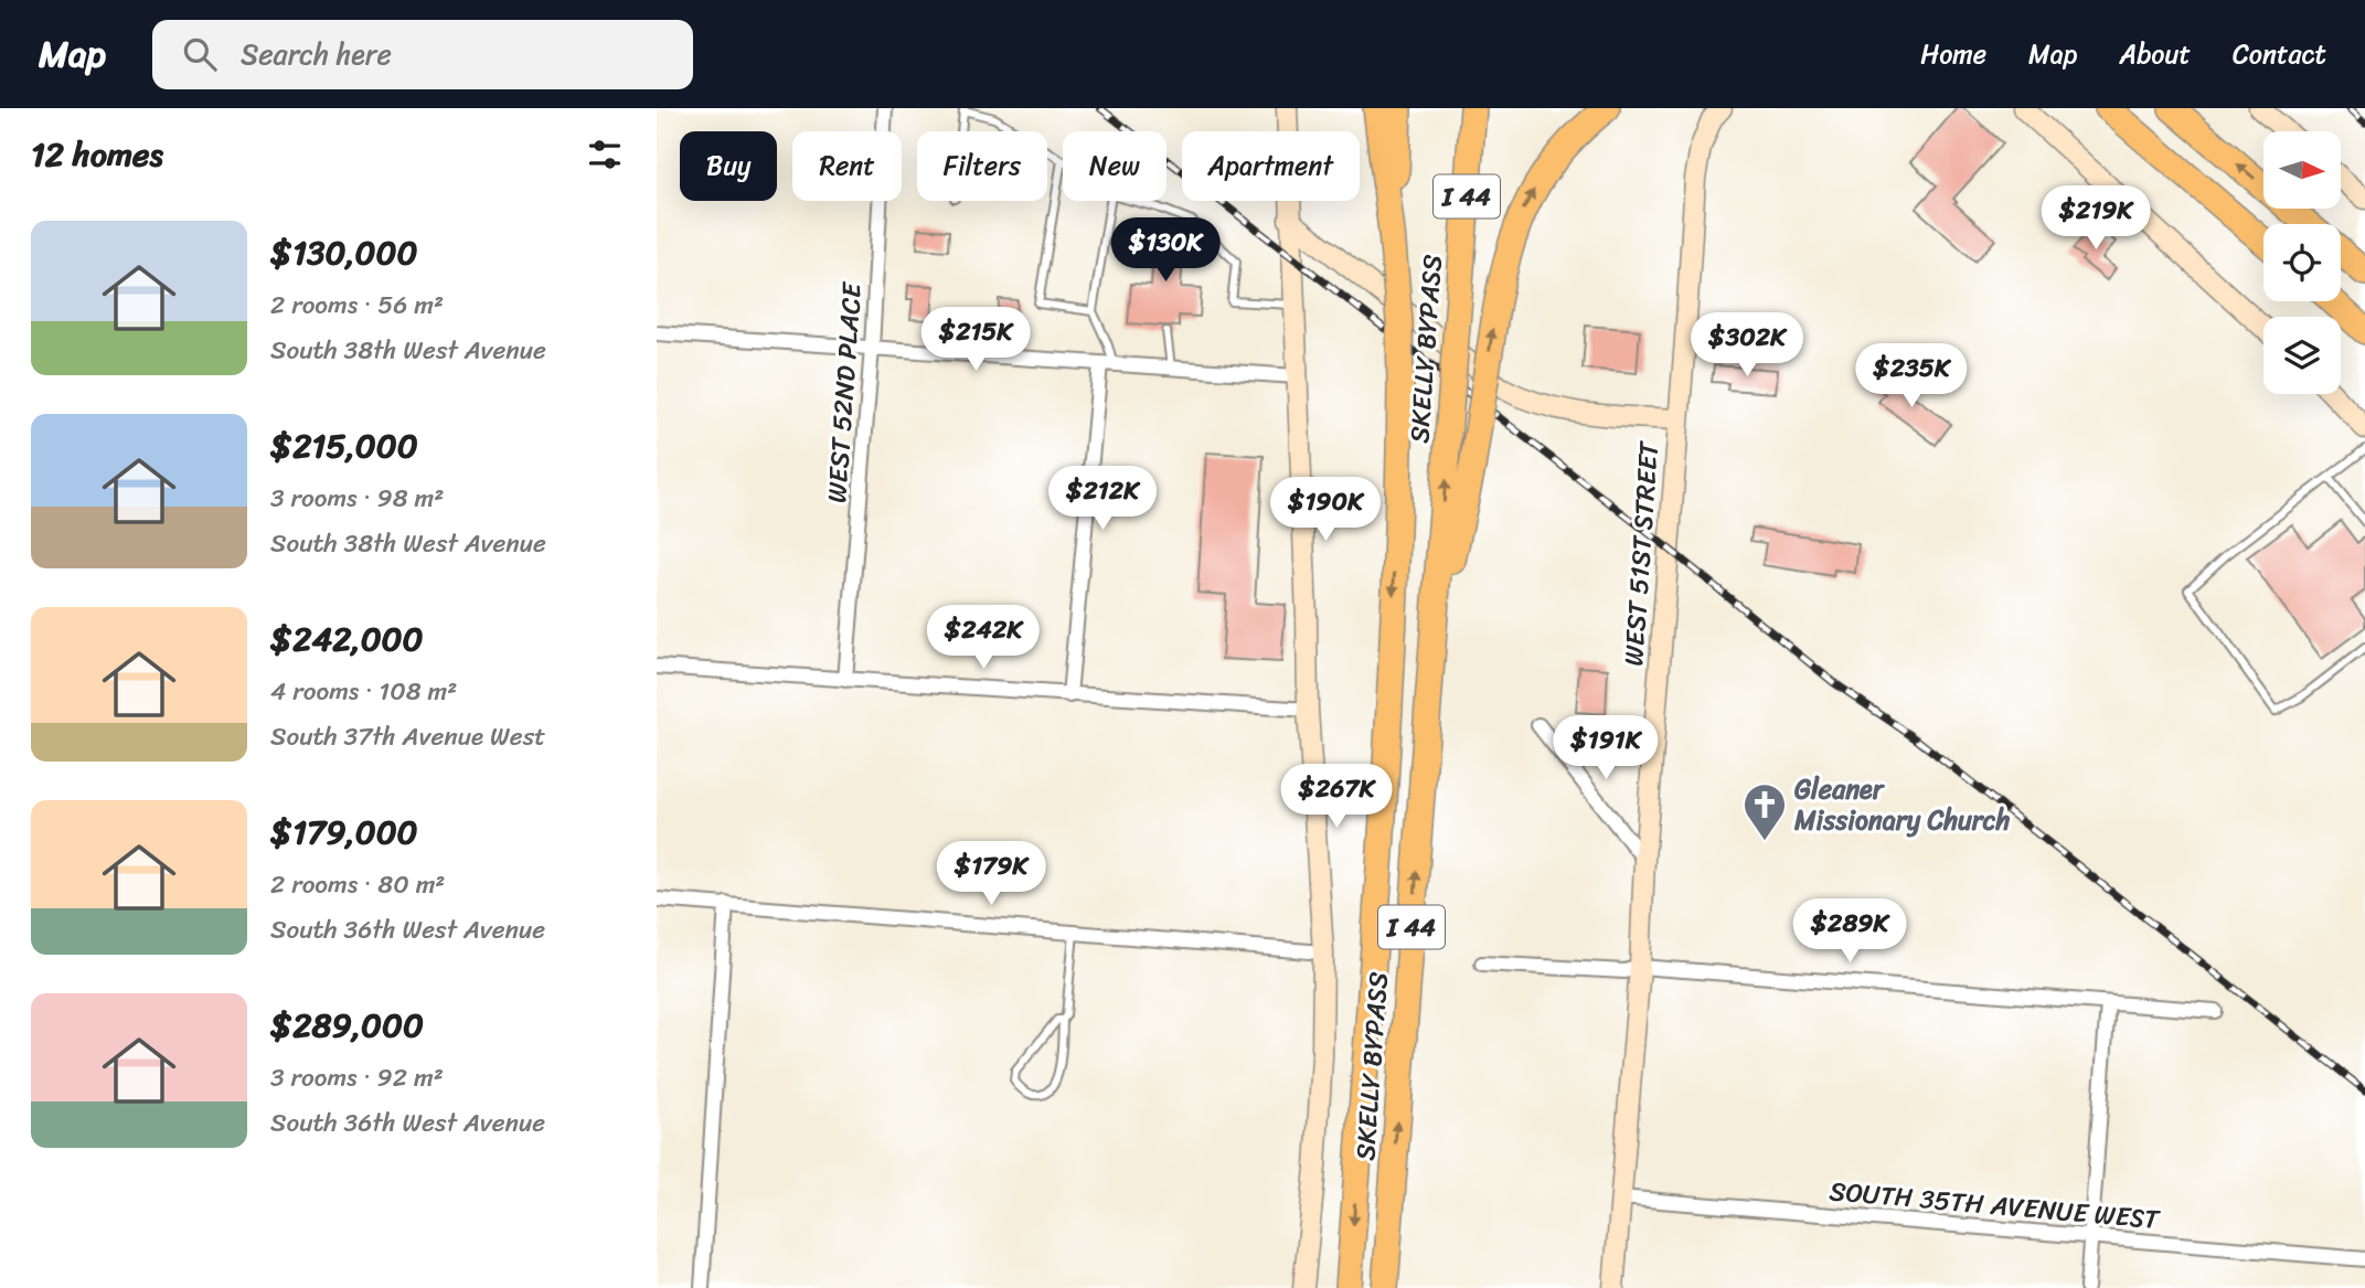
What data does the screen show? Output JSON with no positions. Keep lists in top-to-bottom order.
{
  "streets": {
    "highway": ["I 44", "SKELLY BYPASS"],
    "street": ["WEST 52ND PLACE", "WEST 51ST STREET", "SOUTH 35TH AVENUE WEST"]
  },
  "crossings": [
    ["WEST 51ST STREET", "SOUTH 35TH AVENUE WEST"]
  ],
  "places": {
    "church": ["Gleaner Missionary Church"]
  },
  "north": "right",
  "page": {
    "header": "Map",
    "search": "Search here",
    "nav": [
      "Home",
      "Map",
      "About",
      "Contact"
    ],
    "heading": "12 homes",
    "chip": [
      "Buy",
      "Rent",
      "Filters",
      "New",
      "Apartment"
    ],
    "price": [
      "$219K",
      "$130K",
      "$215K",
      "$302K",
      "$235K",
      "$212K",
      "$190K",
      "$242K",
      "$191K",
      "$267K",
      "$179K",
      "$289K"
    ],
    "list": [
      {
        "name": "$130,000",
        "note": "2 rooms · 56 m² · South 38th West Avenue"
      },
      {
        "name": "$215,000",
        "note": "3 rooms · 98 m² · South 38th West Avenue"
      },
      {
        "name": "$242,000",
        "note": "4 rooms · 108 m² · South 37th Avenue West"
      },
      {
        "name": "$179,000",
        "note": "2 rooms · 80 m² · South 36th West Avenue"
      },
      {
        "name": "$289,000",
        "note": "3 rooms · 92 m² · South 36th West Avenue"
      }
    ]
  }
}
